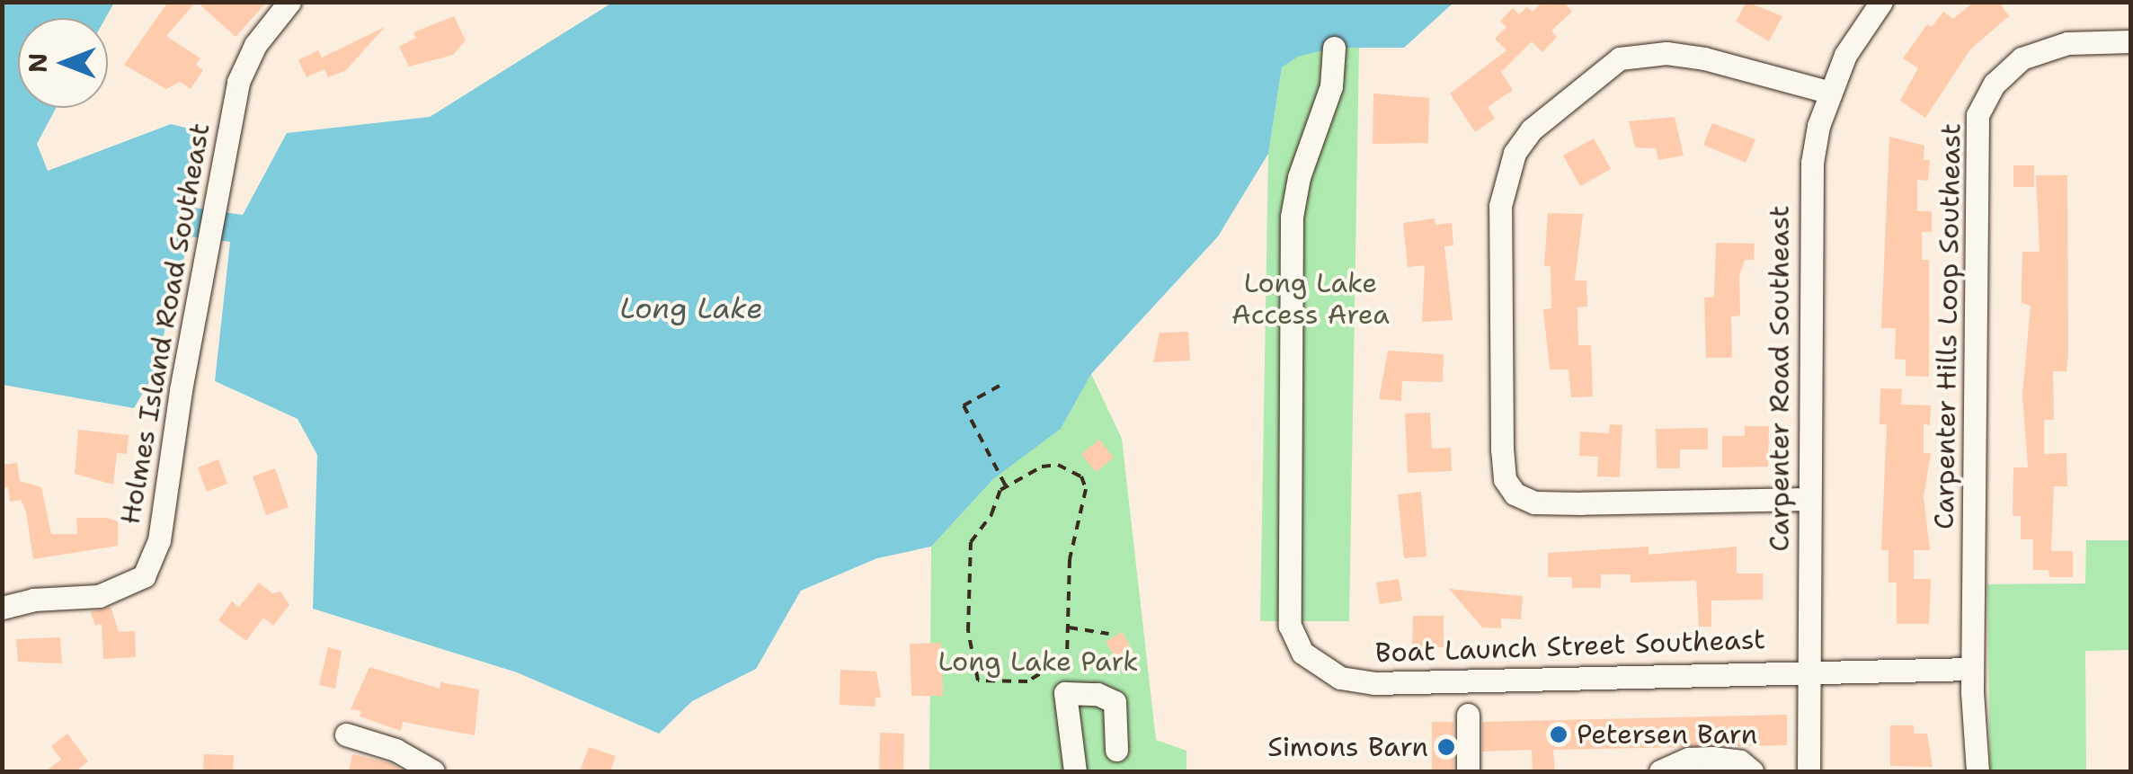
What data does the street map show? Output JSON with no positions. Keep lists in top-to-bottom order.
{
  "streets": {
    "street": [
      "Holmes Island Road Southeast",
      "Carpenter Hills Loop Southeast",
      "Carpenter Road Southeast",
      "Boat Launch Street Southeast"
    ]
  },
  "crossings": [
    ["Carpenter Road Southeast", "Boat Launch Street Southeast"]
  ],
  "water": ["Long Lake"],
  "parks": ["Long Lake Access Area", "Long Lake Park"],
  "places": ["Petersen Barn", "Simons Barn"],
  "north": "left"
}
